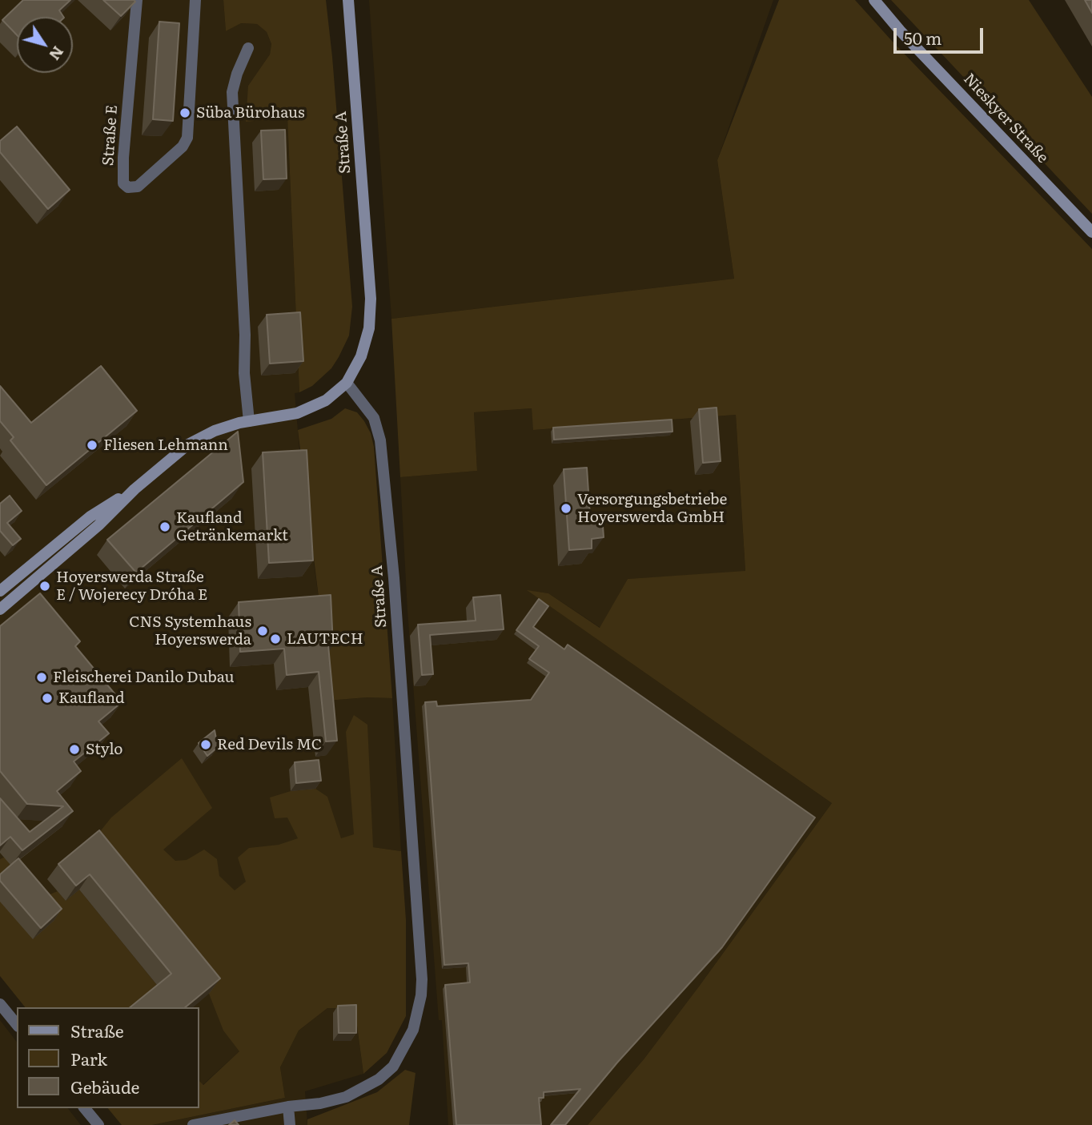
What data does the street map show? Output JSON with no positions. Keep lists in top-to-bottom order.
{
  "streets": {
    "street": ["Nieskyer Straße", "Straße E", "Straße A"]
  },
  "places": [
    "Süba Bürohaus",
    "Fliesen Lehmann",
    "Versorgungsbetriebe Hoyerswerda GmbH",
    "Kaufland Getränkemarkt",
    "Hoyerswerda Straße E / Wojerecy Dróha E",
    "CNS Systemhaus Hoyerswerda",
    "LAUTECH",
    "Fleischerei Danilo Dubau",
    "Kaufland",
    "Red Devils MC",
    "Stylo"
  ],
  "legend": ["Straße", "Park", "Gebäude"],
  "scale_bar": "50 m",
  "north": "bottom right"
}
